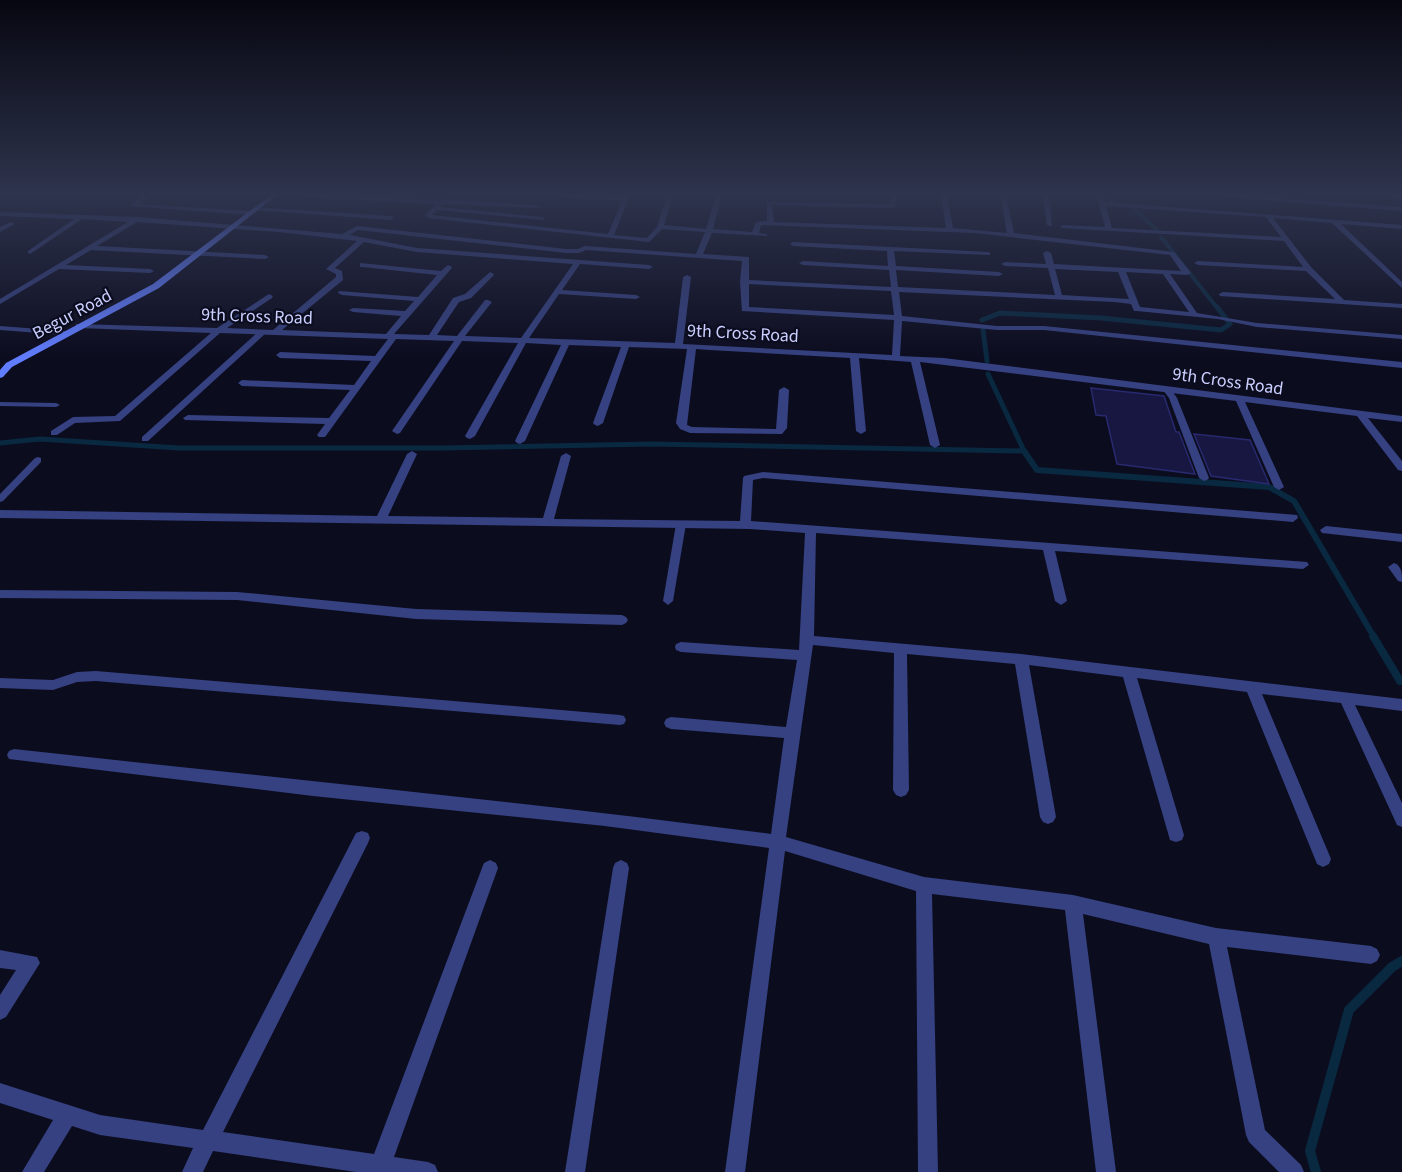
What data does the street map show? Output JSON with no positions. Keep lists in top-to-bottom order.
{
  "streets": {
    "main road": ["Begur Road"],
    "street": ["9th Cross Road"]
  },
  "crossings": [
    ["Begur Road", "9th Cross Road"]
  ]
}
